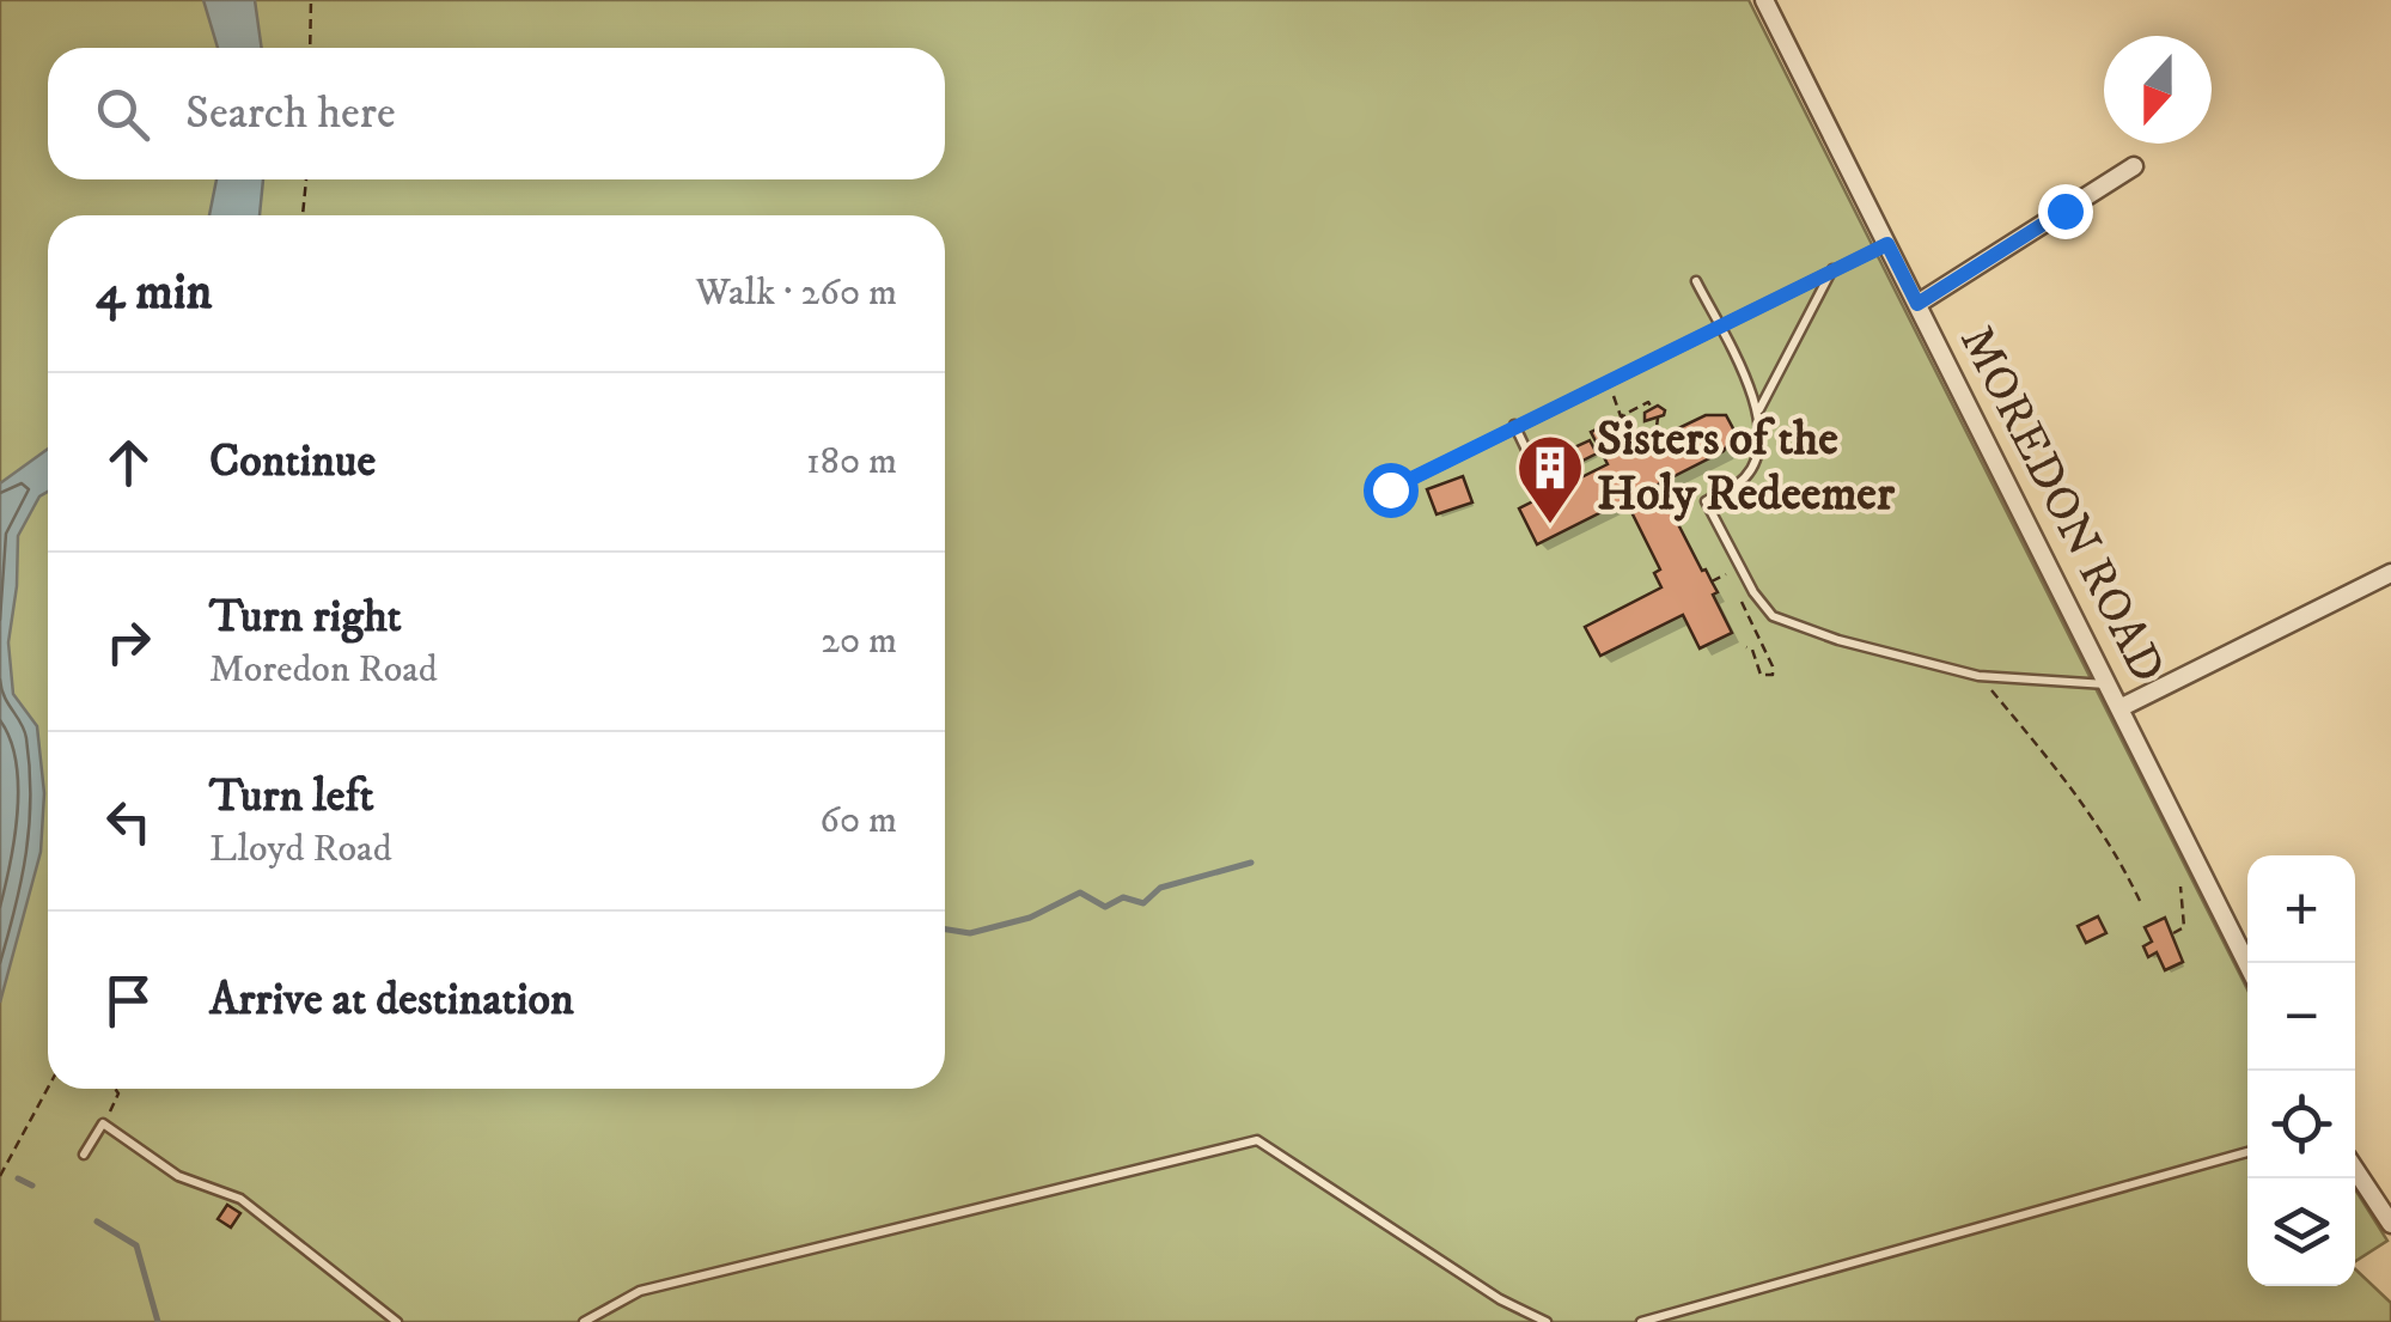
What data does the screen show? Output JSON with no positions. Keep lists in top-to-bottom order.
{
  "streets": {
    "street": ["MOREDON ROAD"]
  },
  "places": {
    "building": ["Sisters of the Holy Redeemer"]
  },
  "north": "bottom",
  "page": {
    "search": "Search here",
    "heading": ["4 min", "Walk · 260 m"],
    "list": [
      ["Continue", "180 m"],
      ["Turn right", "Moredon Road", "20 m"],
      ["Turn left", "Lloyd Road", "60 m"],
      "Arrive at destination"
    ],
    "map_buttons": ["+", "−"]
  }
}
